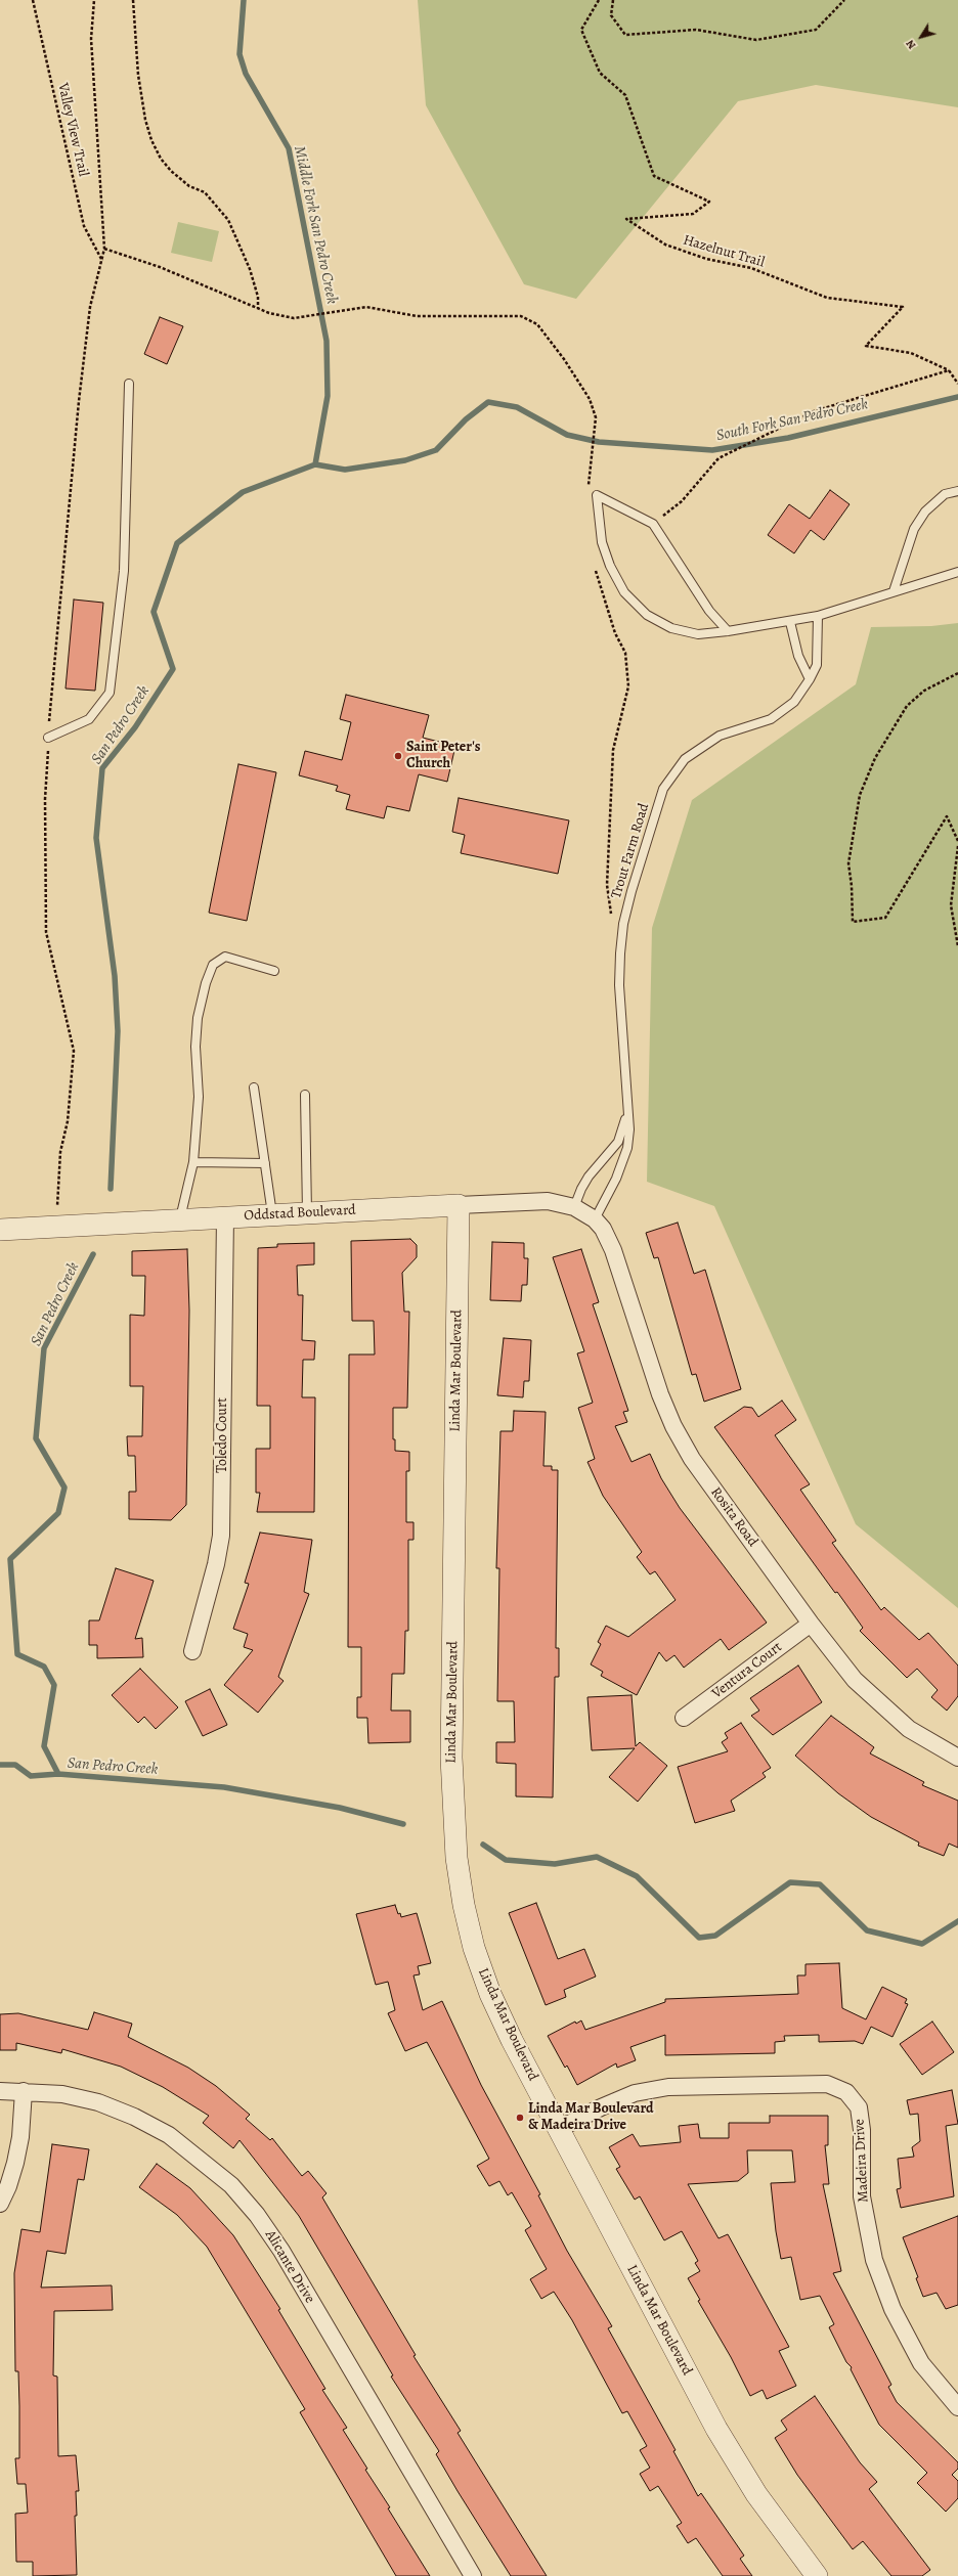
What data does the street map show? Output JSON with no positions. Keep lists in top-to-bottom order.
{
  "streets": {
    "street": [
      "Oddstad Boulevard",
      "Linda Mar Boulevard",
      "Toledo Court",
      "Rosita Road",
      "Ventura Court",
      "Madeira Drive",
      "Alicante Drive"
    ],
    "lane": ["Trout Farm Road"],
    "path": ["Valley View Trail", "Hazelnut Trail"]
  },
  "crossings": [
    ["Trout Farm Road", "Oddstad Boulevard"],
    ["Trout Farm Road", "Rosita Road"],
    ["Oddstad Boulevard", "Linda Mar Boulevard"],
    ["Oddstad Boulevard", "Toledo Court"],
    ["Oddstad Boulevard", "Rosita Road"],
    ["Linda Mar Boulevard", "Madeira Drive"],
    ["Rosita Road", "Ventura Court"]
  ],
  "water": ["Middle Fork San Pedro Creek", "South Fork San Pedro Creek", "San Pedro Creek"],
  "places": ["Saint Peter's Church", "Linda Mar Boulevard & Madeira Drive"],
  "north": "bottom left"
}
